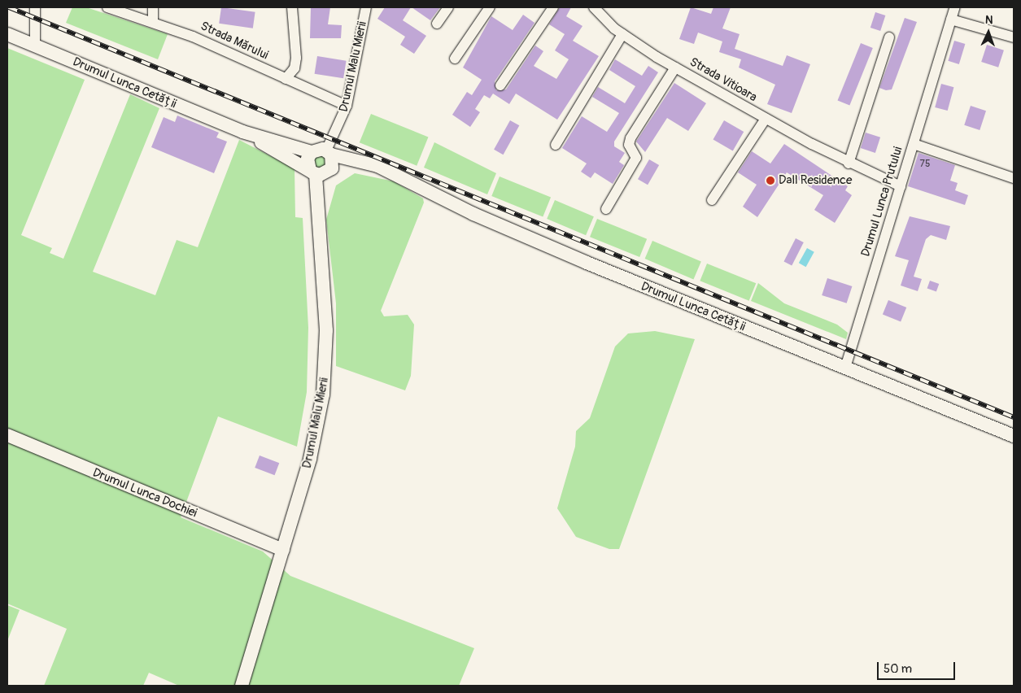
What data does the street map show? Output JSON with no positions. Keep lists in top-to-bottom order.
{
  "streets": {
    "street": [
      "Strada Mărului",
      "Drumul Malu Mierii",
      "Strada Vitioara",
      "Drumul Lunca Cetății",
      "Drumul Lunca Prutului",
      "Drumul Lunca Dochiei"
    ]
  },
  "crossings": [
    ["Strada Mărului", "Drumul Malu Mierii"],
    ["Drumul Malu Mierii", "Drumul Lunca Cetății"],
    ["Drumul Malu Mierii", "Drumul Lunca Dochiei"],
    ["Strada Vitioara", "Drumul Lunca Prutului"],
    ["Drumul Lunca Cetății", "Drumul Lunca Prutului"]
  ],
  "places": ["Dall Residence"],
  "house_numbers": ["75"],
  "scale_bar": "50 m",
  "north": "top"
}
